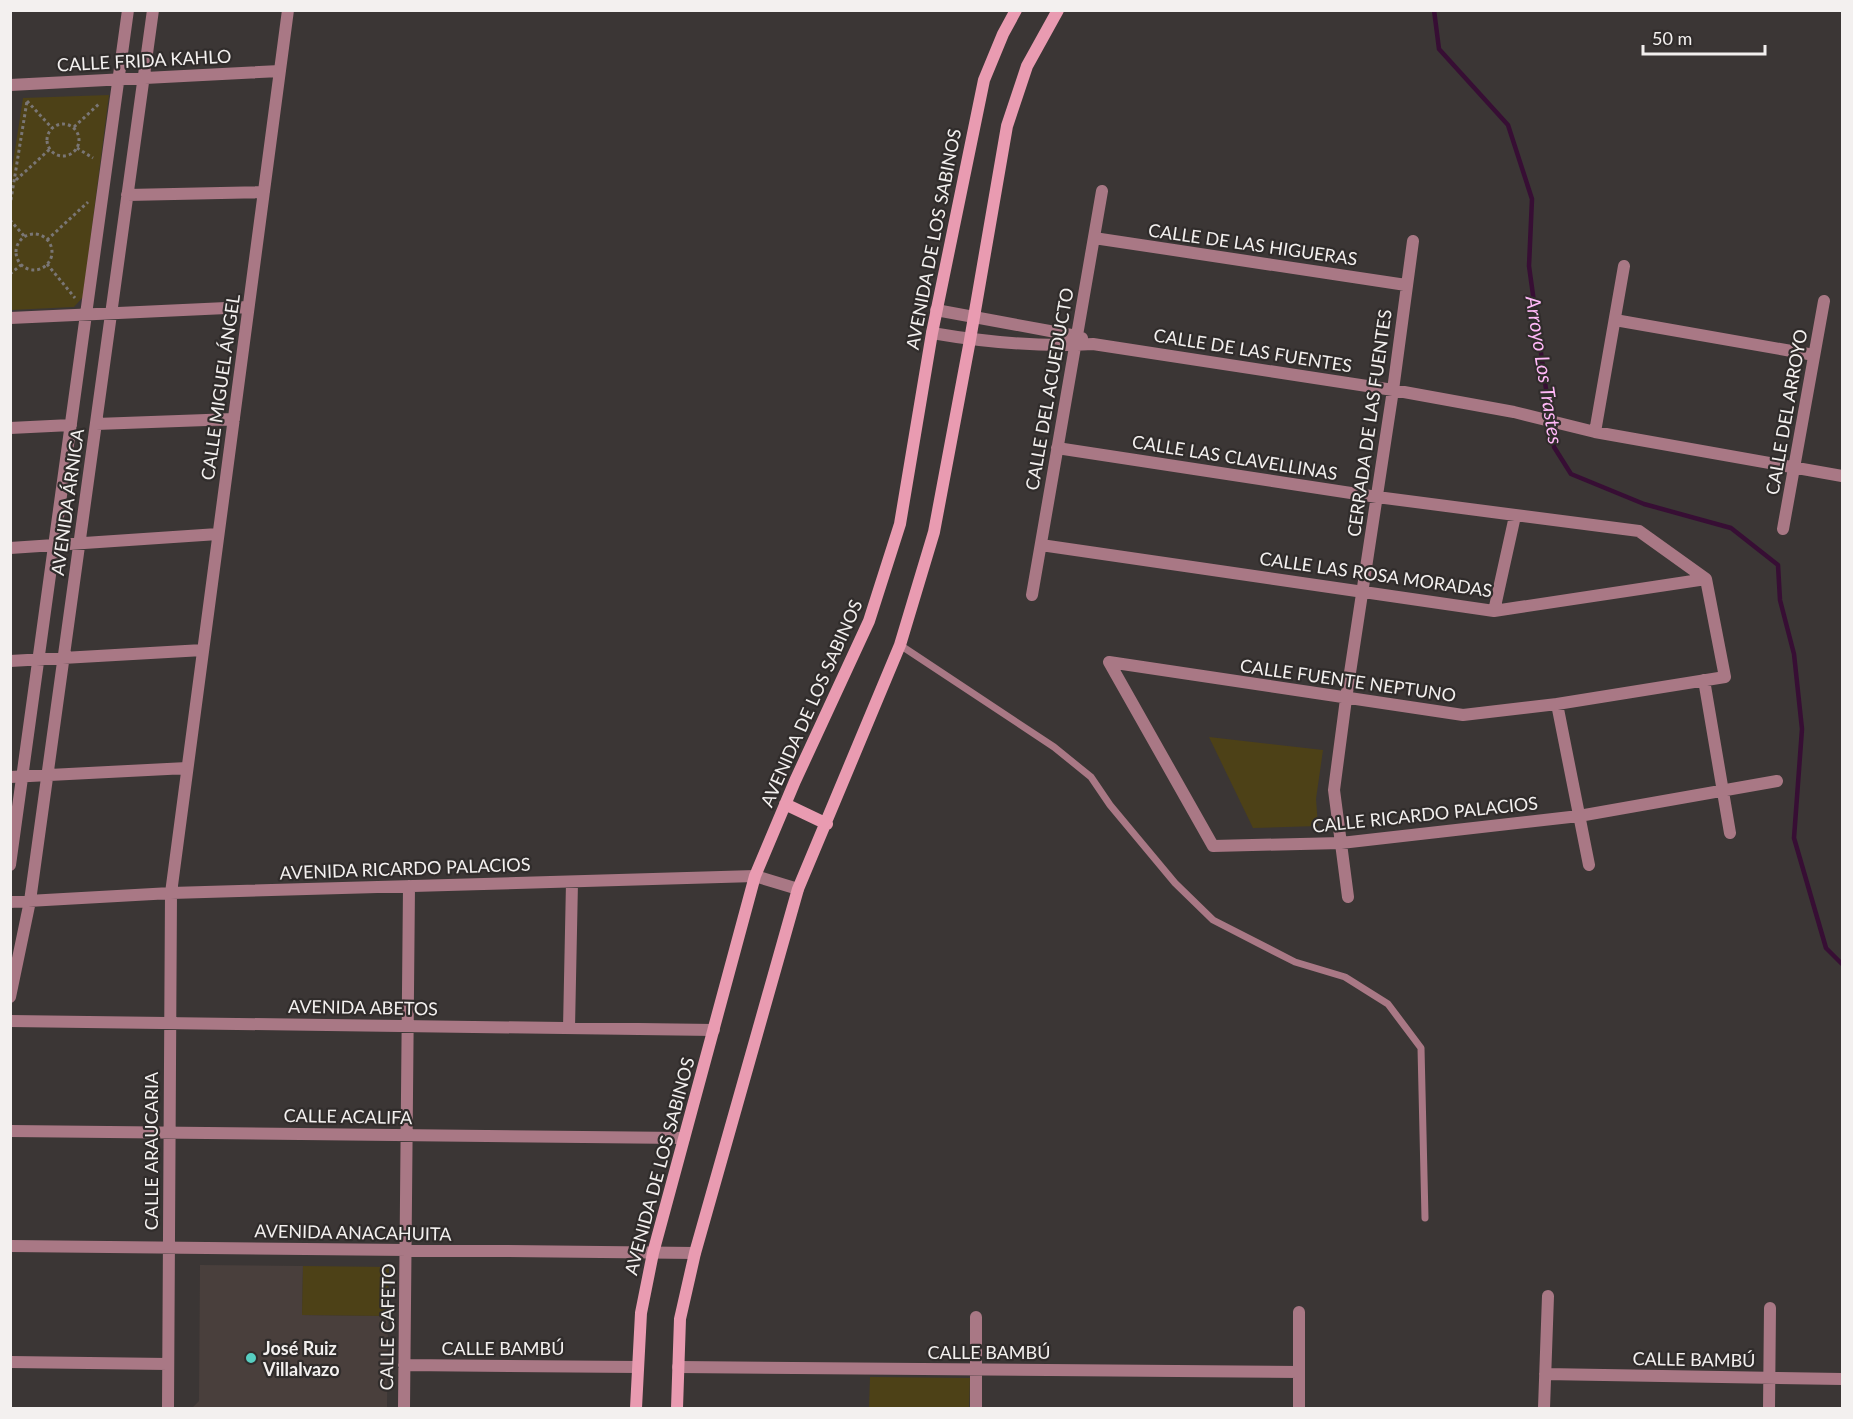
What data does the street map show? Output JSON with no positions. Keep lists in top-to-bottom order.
{
  "streets": {
    "street": [
      "CALLE FRIDA KAHLO",
      "AVENIDA DE LOS SABINOS",
      "CALLE DE LAS HIGUERAS",
      "CALLE DE LAS FUENTES",
      "CALLE MIGUEL ÁNGEL",
      "CALLE DEL ACUEDUCTO",
      "CALLE DEL ARROYO",
      "CERRADA DE LAS FUENTES",
      "CALLE LAS CLAVELLINAS",
      "AVENIDA ÁRNICA",
      "CALLE LAS ROSA MORADAS",
      "CALLE FUENTE NEPTUNO",
      "CALLE RICARDO PALACIOS",
      "AVENIDA RICARDO PALACIOS",
      "AVENIDA ABETOS",
      "CALLE ACALIFA",
      "CALLE ARAUCARIA",
      "AVENIDA ANACAHUITA",
      "CALLE CAFETO",
      "CALLE BAMBÚ"
    ]
  },
  "crossings": [
    ["CALLE FRIDA KAHLO", "CALLE MIGUEL ÁNGEL"],
    ["CALLE FRIDA KAHLO", "AVENIDA ÁRNICA"],
    ["AVENIDA DE LOS SABINOS", "AVENIDA RICARDO PALACIOS"],
    ["AVENIDA DE LOS SABINOS", "AVENIDA ABETOS"],
    ["AVENIDA DE LOS SABINOS", "CALLE ACALIFA"],
    ["AVENIDA DE LOS SABINOS", "AVENIDA ANACAHUITA"],
    ["AVENIDA DE LOS SABINOS", "CALLE BAMBÚ"],
    ["CALLE DE LAS HIGUERAS", "CALLE DEL ACUEDUCTO"],
    ["CALLE DE LAS HIGUERAS", "CERRADA DE LAS FUENTES"],
    ["CALLE DE LAS FUENTES", "CALLE DEL ACUEDUCTO"],
    ["CALLE DE LAS FUENTES", "CERRADA DE LAS FUENTES"],
    ["CALLE MIGUEL ÁNGEL", "AVENIDA RICARDO PALACIOS"],
    ["CALLE MIGUEL ÁNGEL", "CALLE ARAUCARIA"],
    ["CALLE DEL ACUEDUCTO", "CALLE LAS CLAVELLINAS"],
    ["CALLE DEL ACUEDUCTO", "CALLE LAS ROSA MORADAS"],
    ["CERRADA DE LAS FUENTES", "CALLE LAS CLAVELLINAS"],
    ["CERRADA DE LAS FUENTES", "CALLE LAS ROSA MORADAS"],
    ["CERRADA DE LAS FUENTES", "CALLE FUENTE NEPTUNO"],
    ["CERRADA DE LAS FUENTES", "CALLE RICARDO PALACIOS"],
    ["CALLE LAS CLAVELLINAS", "CALLE LAS ROSA MORADAS"],
    ["CALLE LAS CLAVELLINAS", "CALLE FUENTE NEPTUNO"],
    ["AVENIDA ÁRNICA", "AVENIDA RICARDO PALACIOS"],
    ["CALLE LAS ROSA MORADAS", "CALLE FUENTE NEPTUNO"],
    ["CALLE FUENTE NEPTUNO", "CALLE RICARDO PALACIOS"],
    ["AVENIDA RICARDO PALACIOS", "CALLE ARAUCARIA"],
    ["AVENIDA RICARDO PALACIOS", "CALLE CAFETO"],
    ["AVENIDA ABETOS", "CALLE ARAUCARIA"],
    ["AVENIDA ABETOS", "CALLE CAFETO"],
    ["CALLE ACALIFA", "CALLE ARAUCARIA"],
    ["CALLE ACALIFA", "CALLE CAFETO"],
    ["CALLE ARAUCARIA", "AVENIDA ANACAHUITA"],
    ["AVENIDA ANACAHUITA", "CALLE CAFETO"],
    ["CALLE CAFETO", "CALLE BAMBÚ"]
  ],
  "water": ["Arroyo Los Trastes"],
  "places": ["José Ruiz Villalvazo"],
  "scale_bar": "50 m"
}
